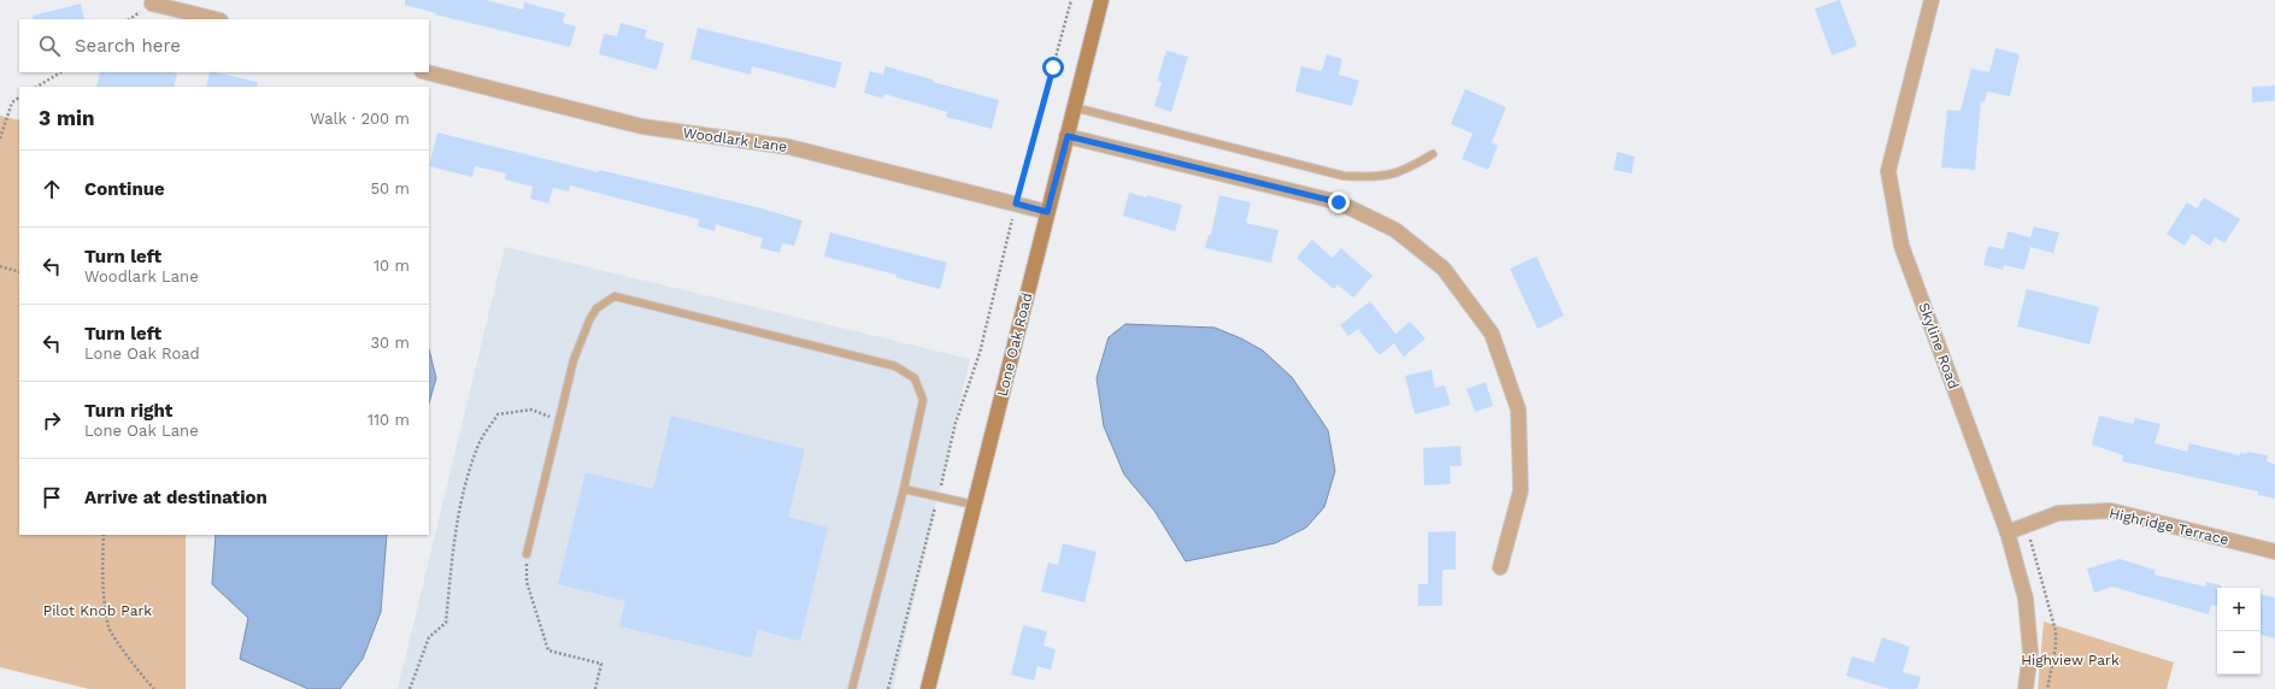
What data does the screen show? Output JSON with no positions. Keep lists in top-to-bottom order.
{
  "streets": {
    "main road": ["Lone Oak Road"],
    "street": ["Woodlark Lane", "Skyline Road", "Highridge Terrace"]
  },
  "crossings": [
    ["Woodlark Lane", "Lone Oak Road"],
    ["Skyline Road", "Highridge Terrace"]
  ],
  "parks": ["Pilot Knob Park", "Highview Park"],
  "page": {
    "search": "Search here",
    "heading": ["3 min", "Walk · 200 m"],
    "list": [
      ["Continue", "50 m"],
      ["Turn left", "Woodlark Lane", "10 m"],
      ["Turn left", "Lone Oak Road", "30 m"],
      ["Turn right", "Lone Oak Lane", "110 m"],
      "Arrive at destination"
    ],
    "map_buttons": ["+", "−"]
  }
}
